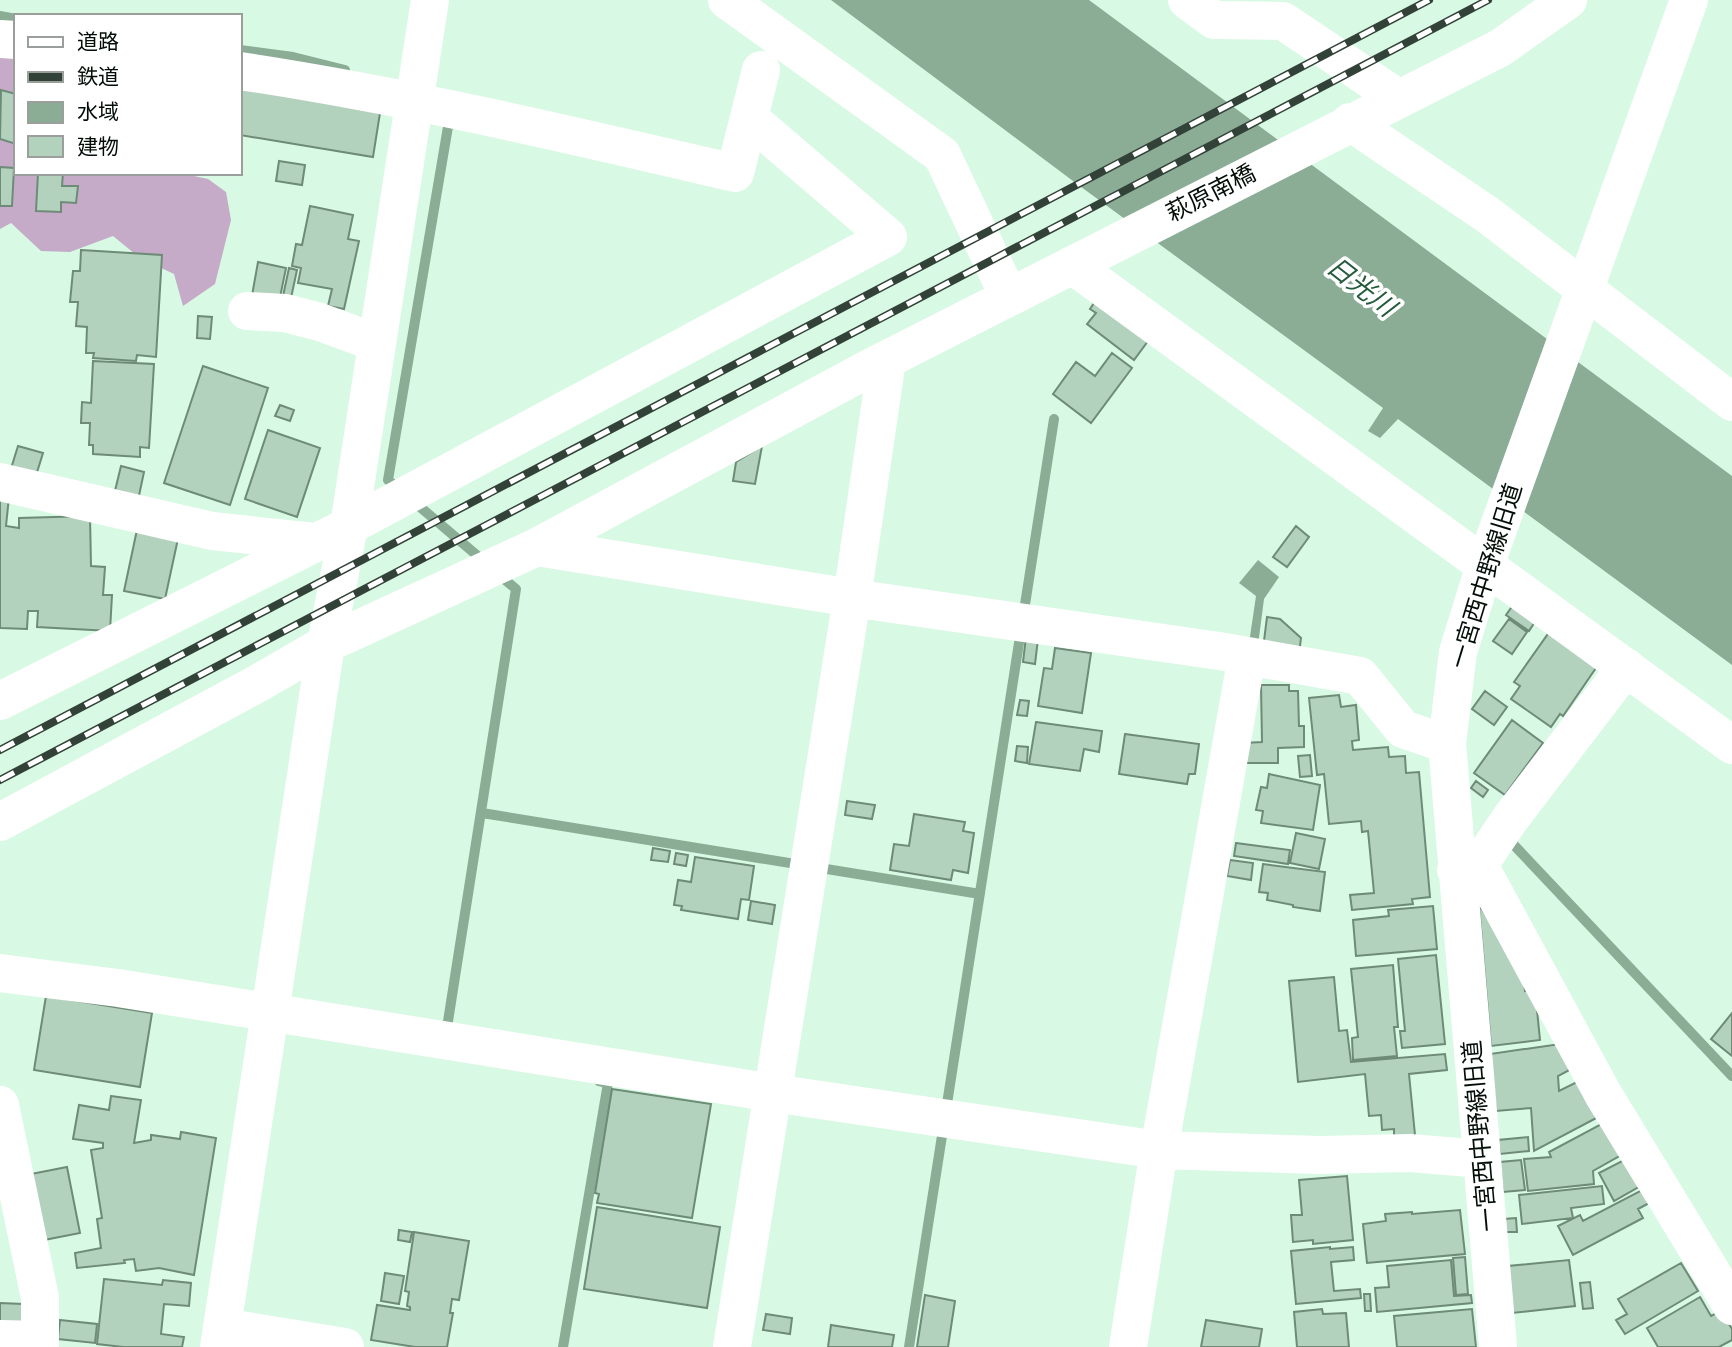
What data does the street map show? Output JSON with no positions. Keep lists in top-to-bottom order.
{
  "streets": {
    "street": ["萩原南橋", "一宮西中野線旧道"]
  },
  "water": ["日光川"],
  "legend": [
    "道路",
    "鉄道",
    "水域",
    "建物"
  ]
}
